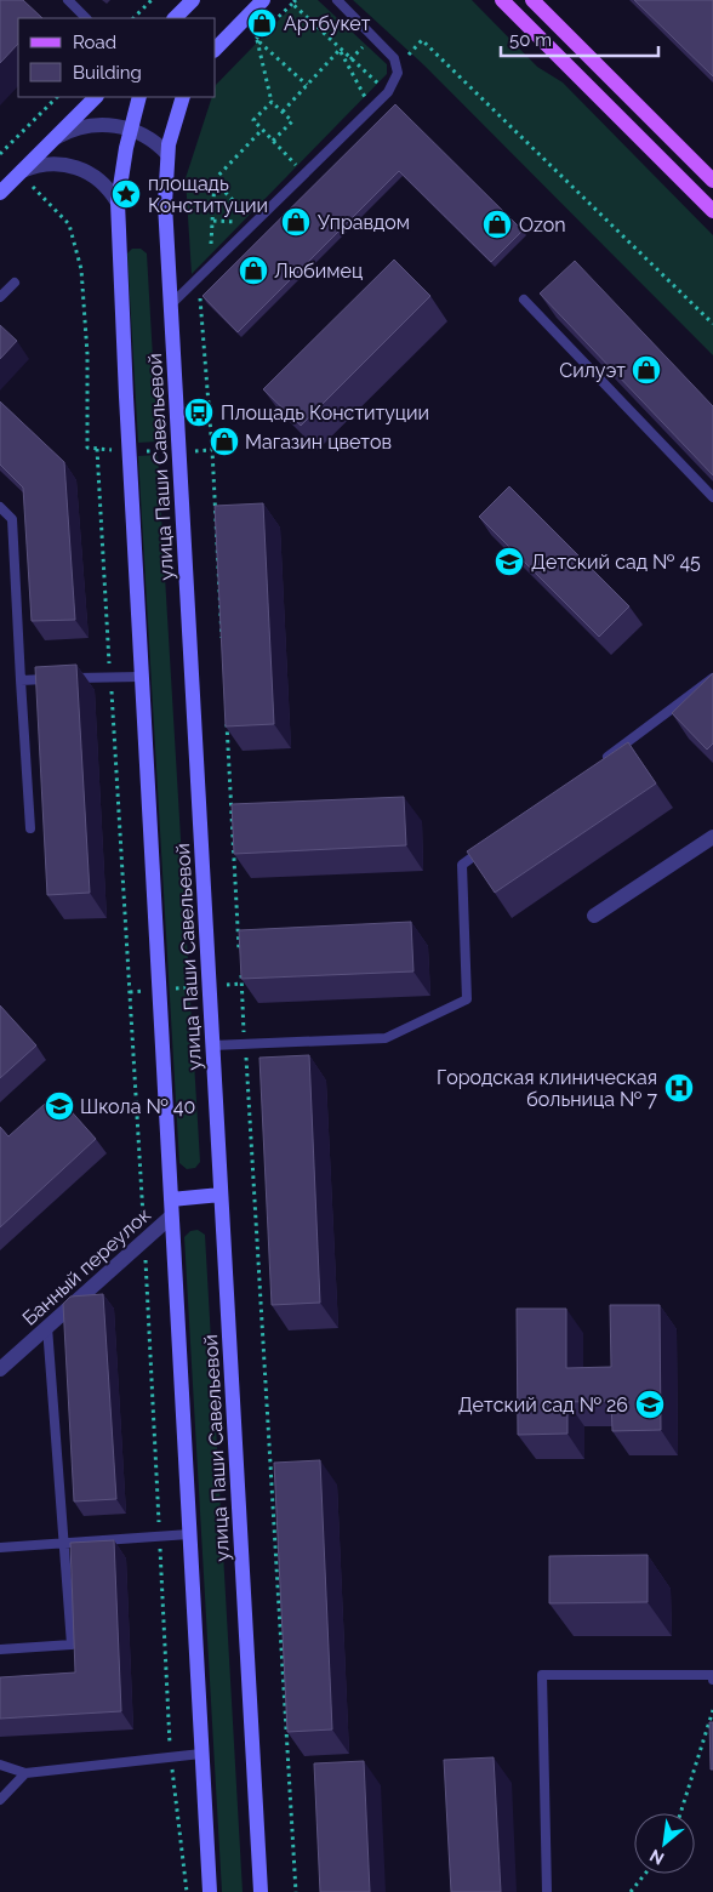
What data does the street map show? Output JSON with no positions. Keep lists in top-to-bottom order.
{
  "streets": {
    "main road": ["улица Паши Савельевой"],
    "street": ["Банный переулок"]
  },
  "crossings": [
    ["улица Паши Савельевой", "Банный переулок"]
  ],
  "places": {
    "shop": [
      "Артбукет",
      "Управдом",
      "Ozon",
      "Любимец",
      "Силуэт",
      "Магазин цветов"
    ],
    "place": ["площадь Конституции"],
    "bus stop": ["Площадь Конституции"],
    "school or university": ["Детский сад № 45", "Школа № 40", "Детский сад № 26"],
    "hospital": ["Городская клиническая больница № 7"]
  },
  "legend": ["Road", "Building"],
  "scale_bar": "50 m",
  "north": "bottom left"
}
